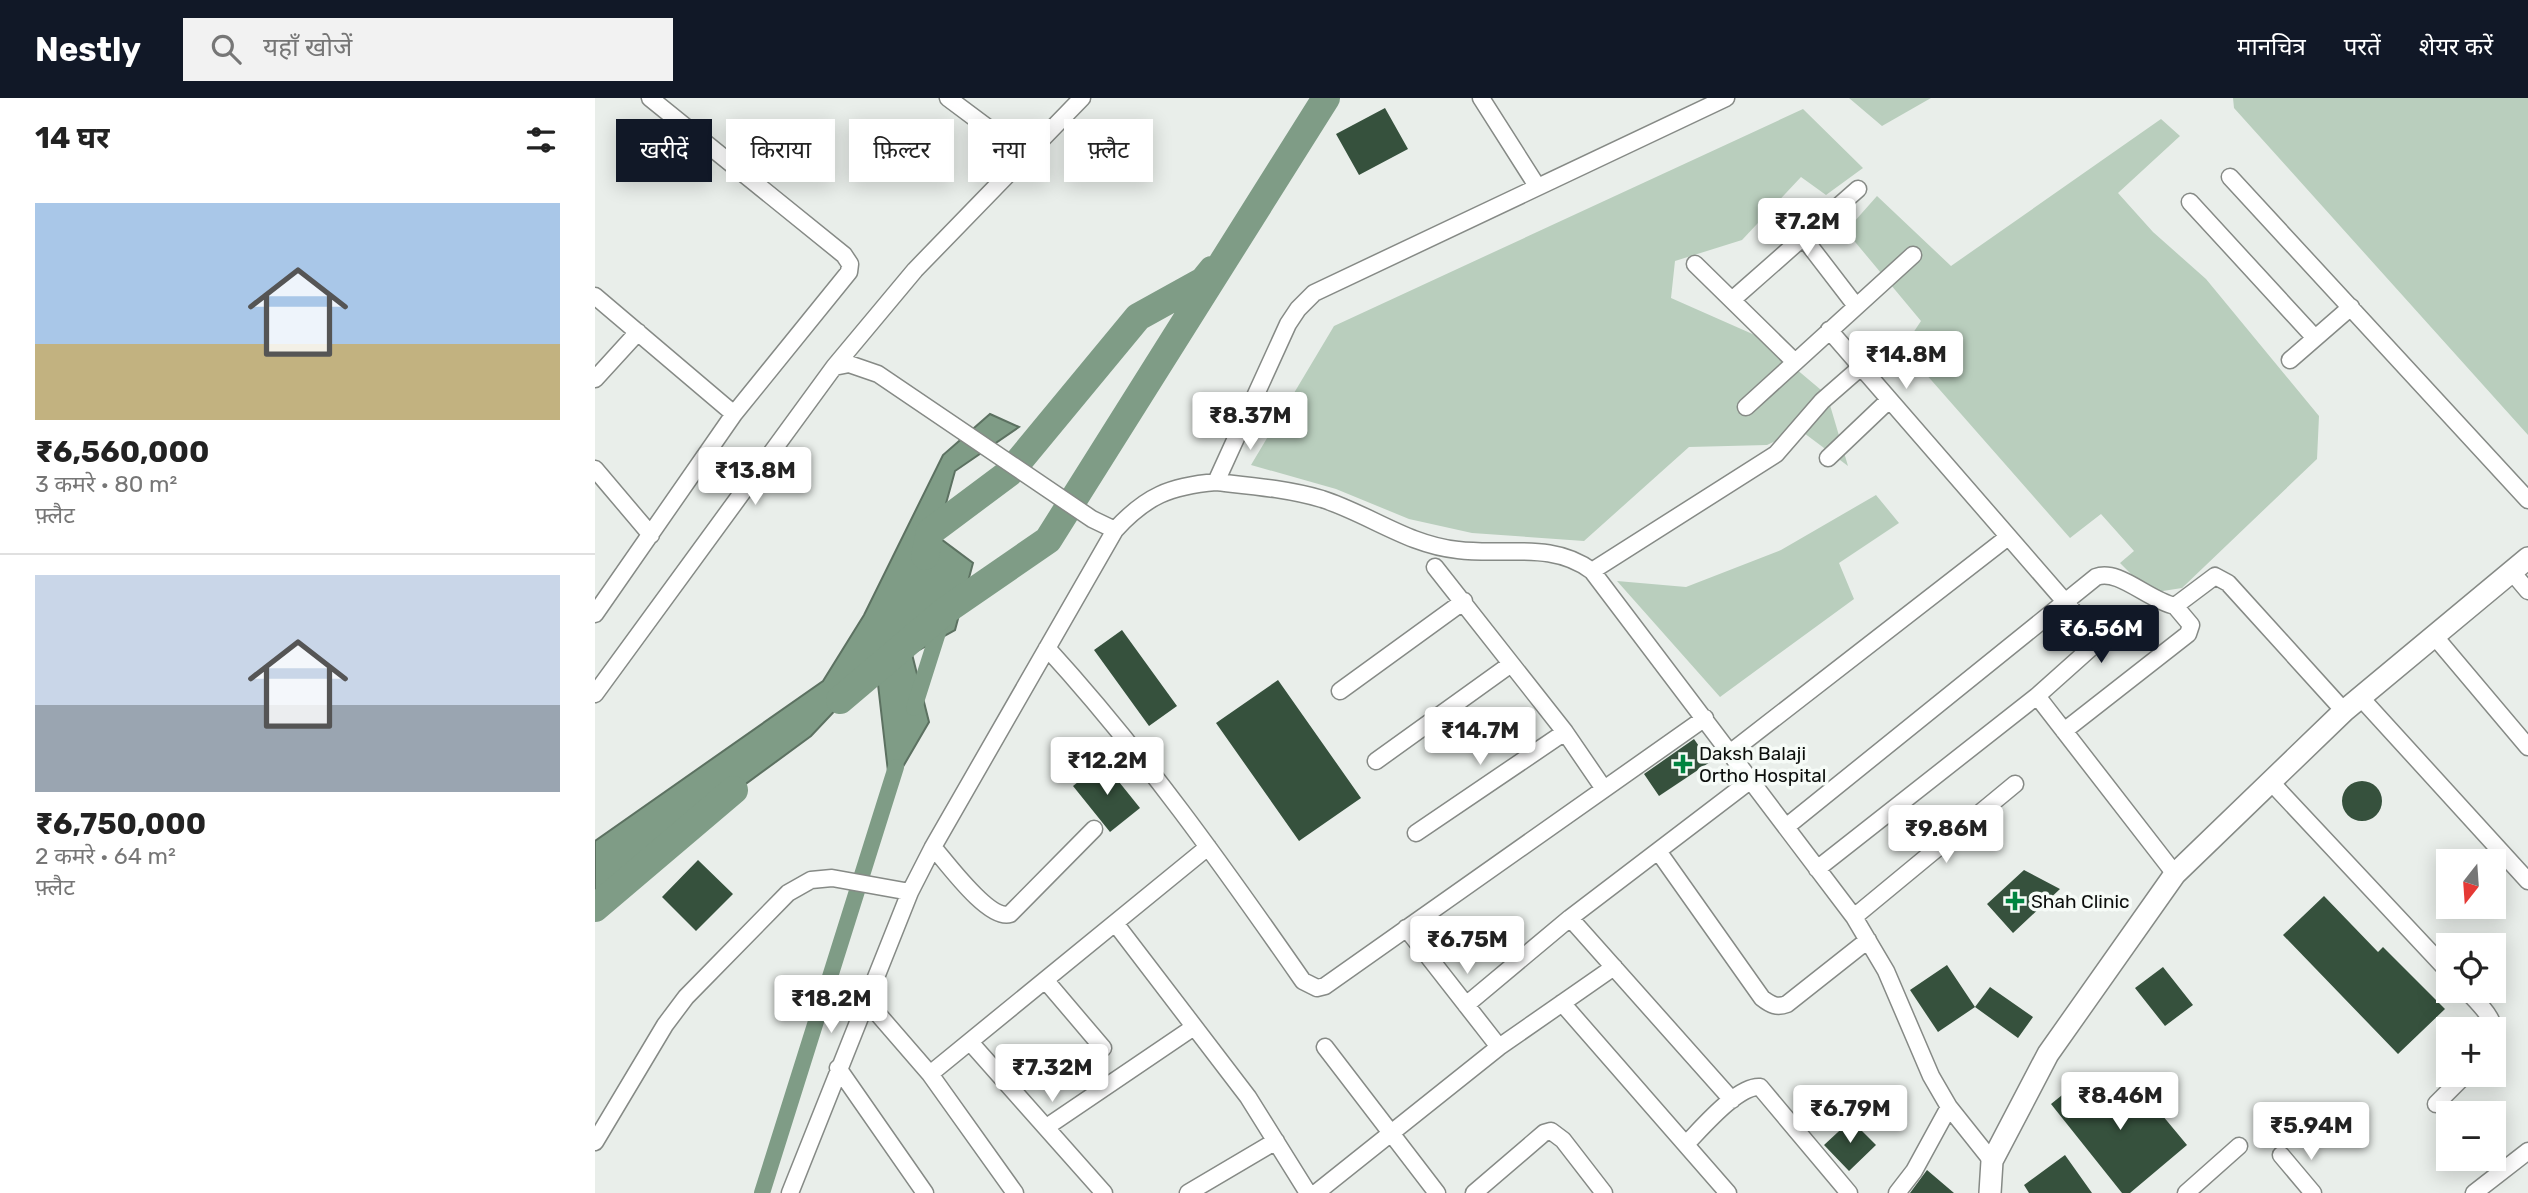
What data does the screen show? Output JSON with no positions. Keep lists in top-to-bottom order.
{
  "places": {
    "health": ["Daksh Balaji Ortho Hospital", "Shah Clinic"]
  },
  "north": "bottom",
  "page": {
    "header": "Nestly",
    "search": "यहाँ खोजें",
    "nav": ["मानचित्र", "परतें", "शेयर करें"],
    "heading": "14 घर",
    "chip": [
      "खरीदें",
      "किराया",
      "फ़िल्टर",
      "नया",
      "फ़्लैट"
    ],
    "list": [
      {
        "name": "₹6,560,000",
        "note": "3 कमरे · 80 m² · फ़्लैट"
      },
      {
        "name": "₹6,750,000",
        "note": "2 कमरे · 64 m² · फ़्लैट"
      }
    ],
    "price": [
      "₹7.2M",
      "₹14.8M",
      "₹8.37M",
      "₹13.8M",
      "₹6.56M",
      "₹14.7M",
      "₹12.2M",
      "₹9.86M",
      "₹6.75M",
      "₹18.2M",
      "₹7.32M",
      "₹8.46M",
      "₹6.79M",
      "₹5.94M"
    ],
    "map_buttons": ["+", "−"]
  }
}
